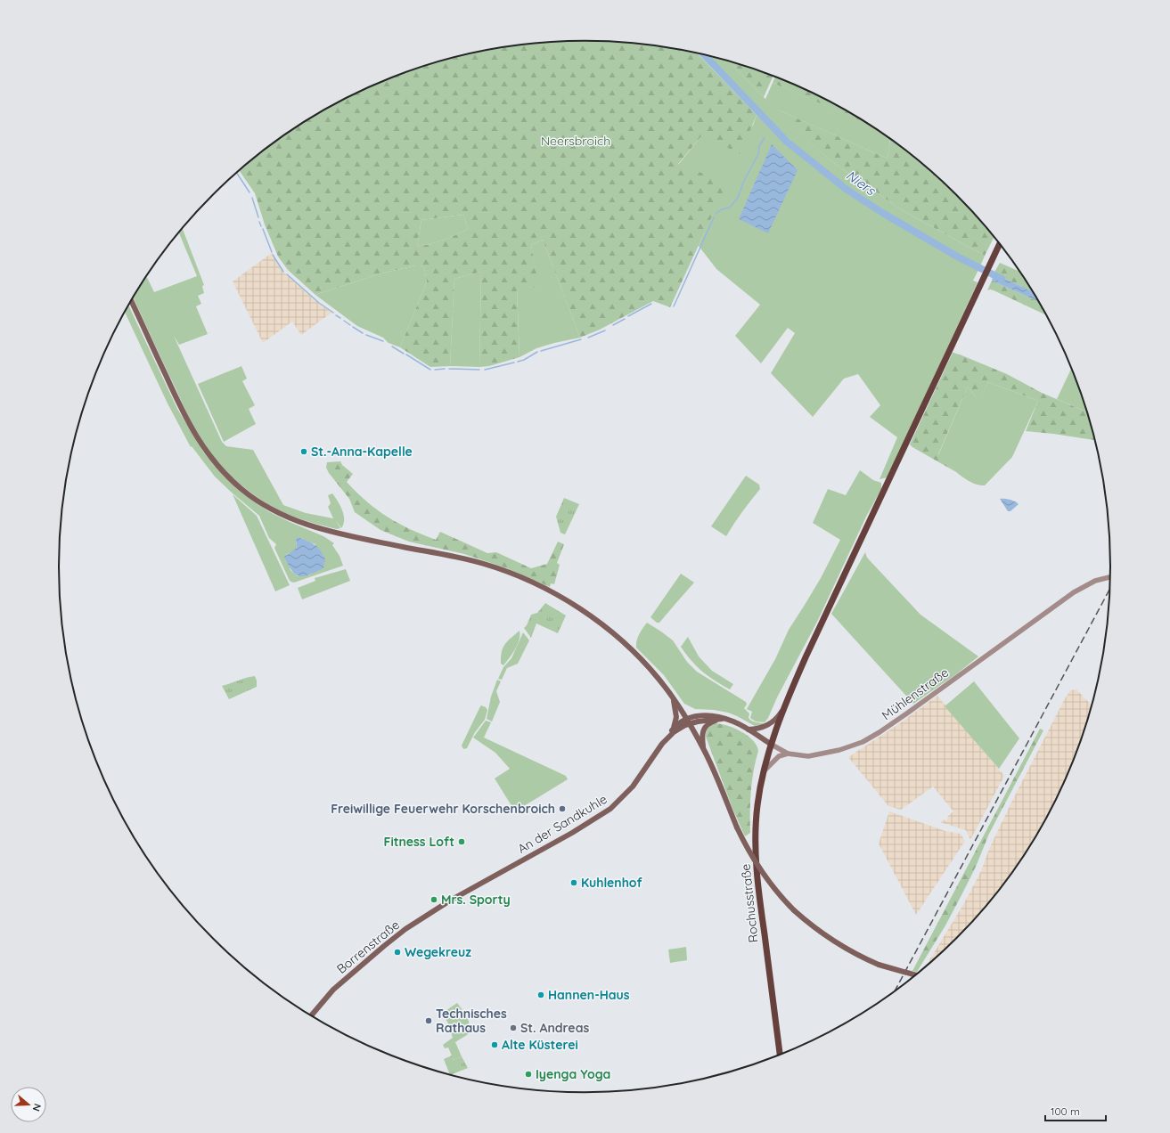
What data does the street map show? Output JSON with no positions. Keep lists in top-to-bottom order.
{
  "streets": {
    "main road": [
      "Mühlenstraße",
      "An der Sandkuhle",
      "Rochusstraße",
      "Borrenstraße"
    ]
  },
  "crossings": [
    ["Mühlenstraße", "An der Sandkuhle"],
    ["Mühlenstraße", "Rochusstraße"],
    ["An der Sandkuhle", "Borrenstraße"]
  ],
  "water": ["Niers"],
  "parks": ["Neersbroich"],
  "places": [
    "St.-Anna-Kapelle",
    "Freiwillige Feuerwehr Korschenbroich",
    "Fitness Loft",
    "Kuhlenhof",
    "Mrs. Sporty",
    "Wegekreuz",
    "Hannen-Haus",
    "Technisches Rathaus",
    "St. Andreas",
    "Alte Küsterei",
    "Iyenga Yoga"
  ],
  "scale_bar": "100 m",
  "north": "right"
}
